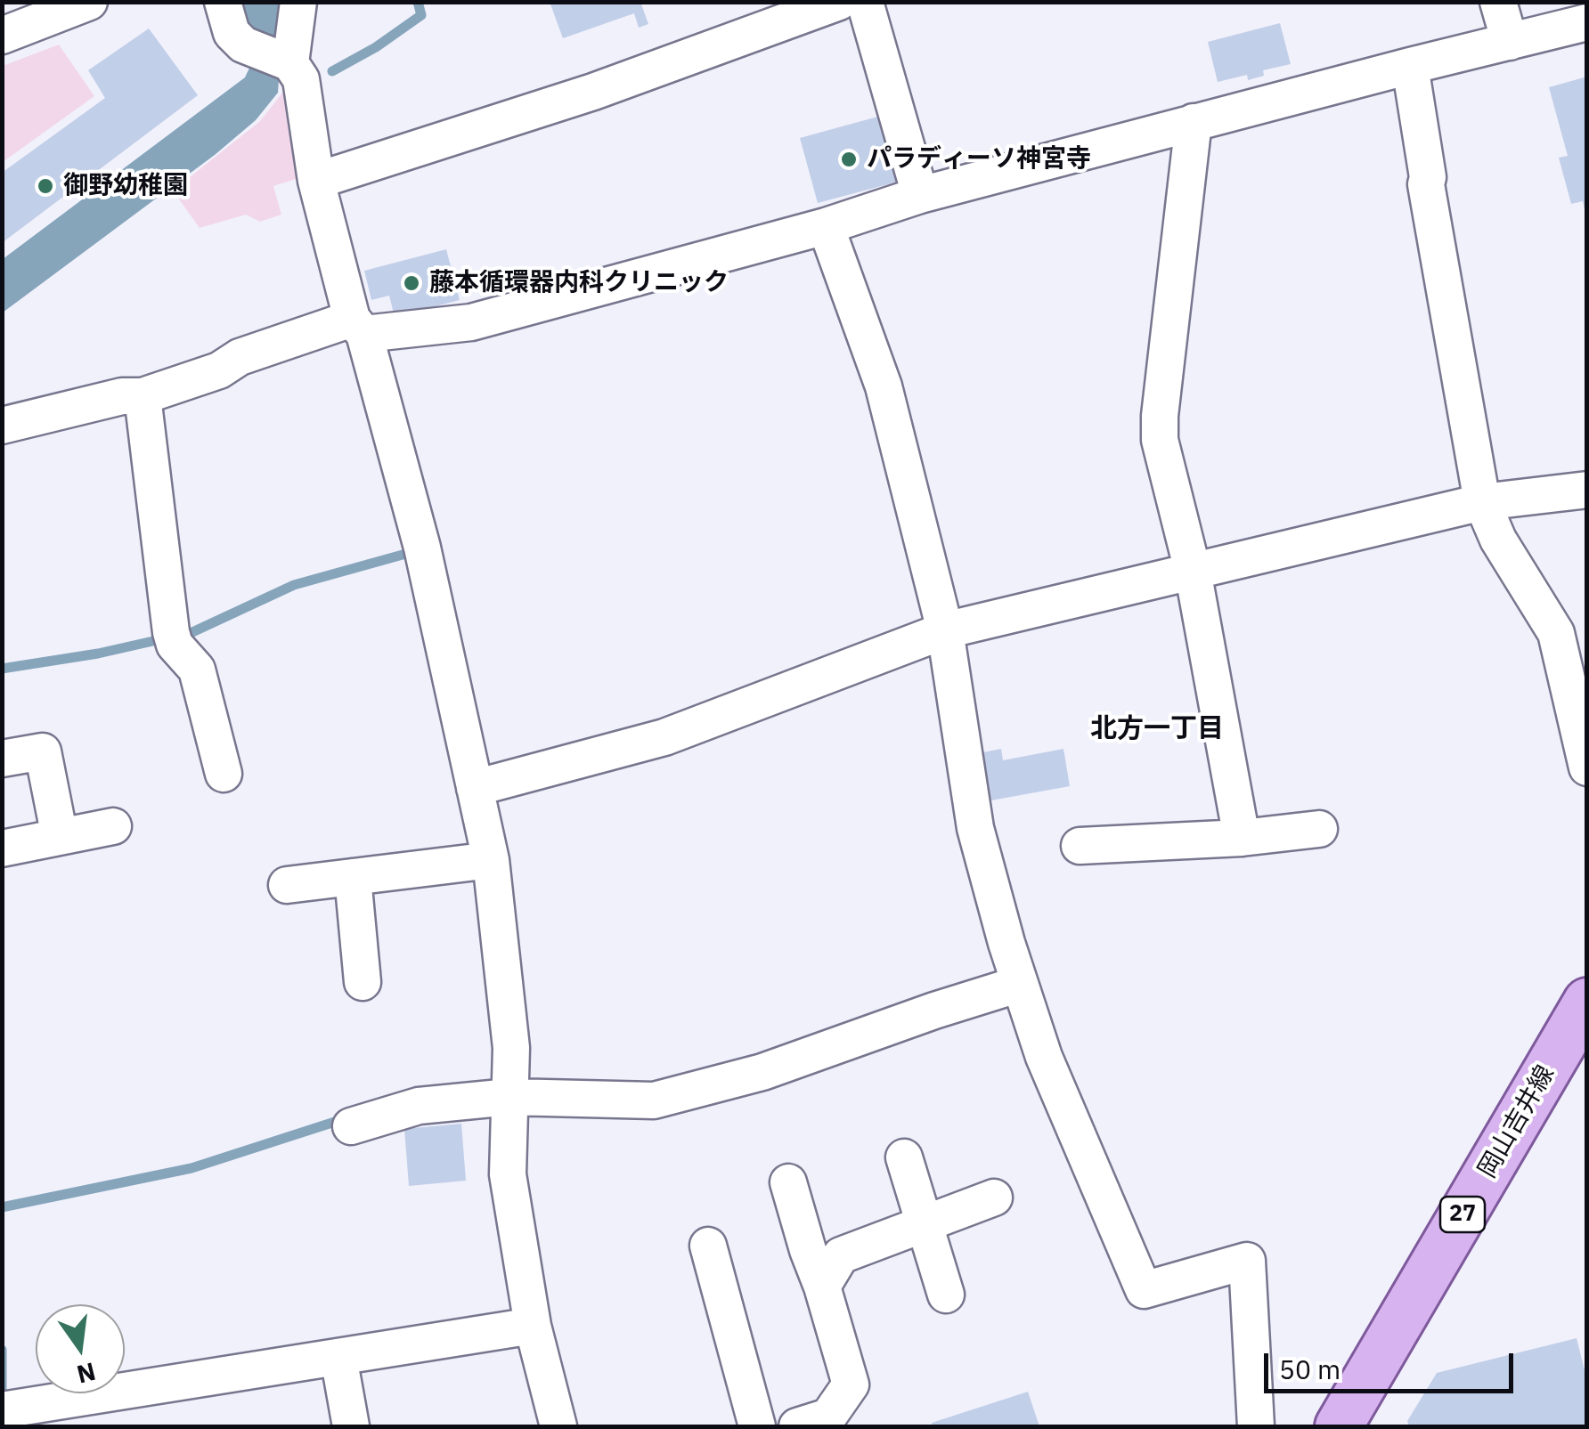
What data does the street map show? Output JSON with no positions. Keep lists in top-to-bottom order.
{
  "streets": {
    "main road": ["岡山吉井線", "27"]
  },
  "districts": ["北方一丁目"],
  "places": ["パラディーソ神宮寺", "御野幼稚園", "藤本循環器内科クリニック"],
  "scale_bar": "50 m",
  "north": "bottom"
}
